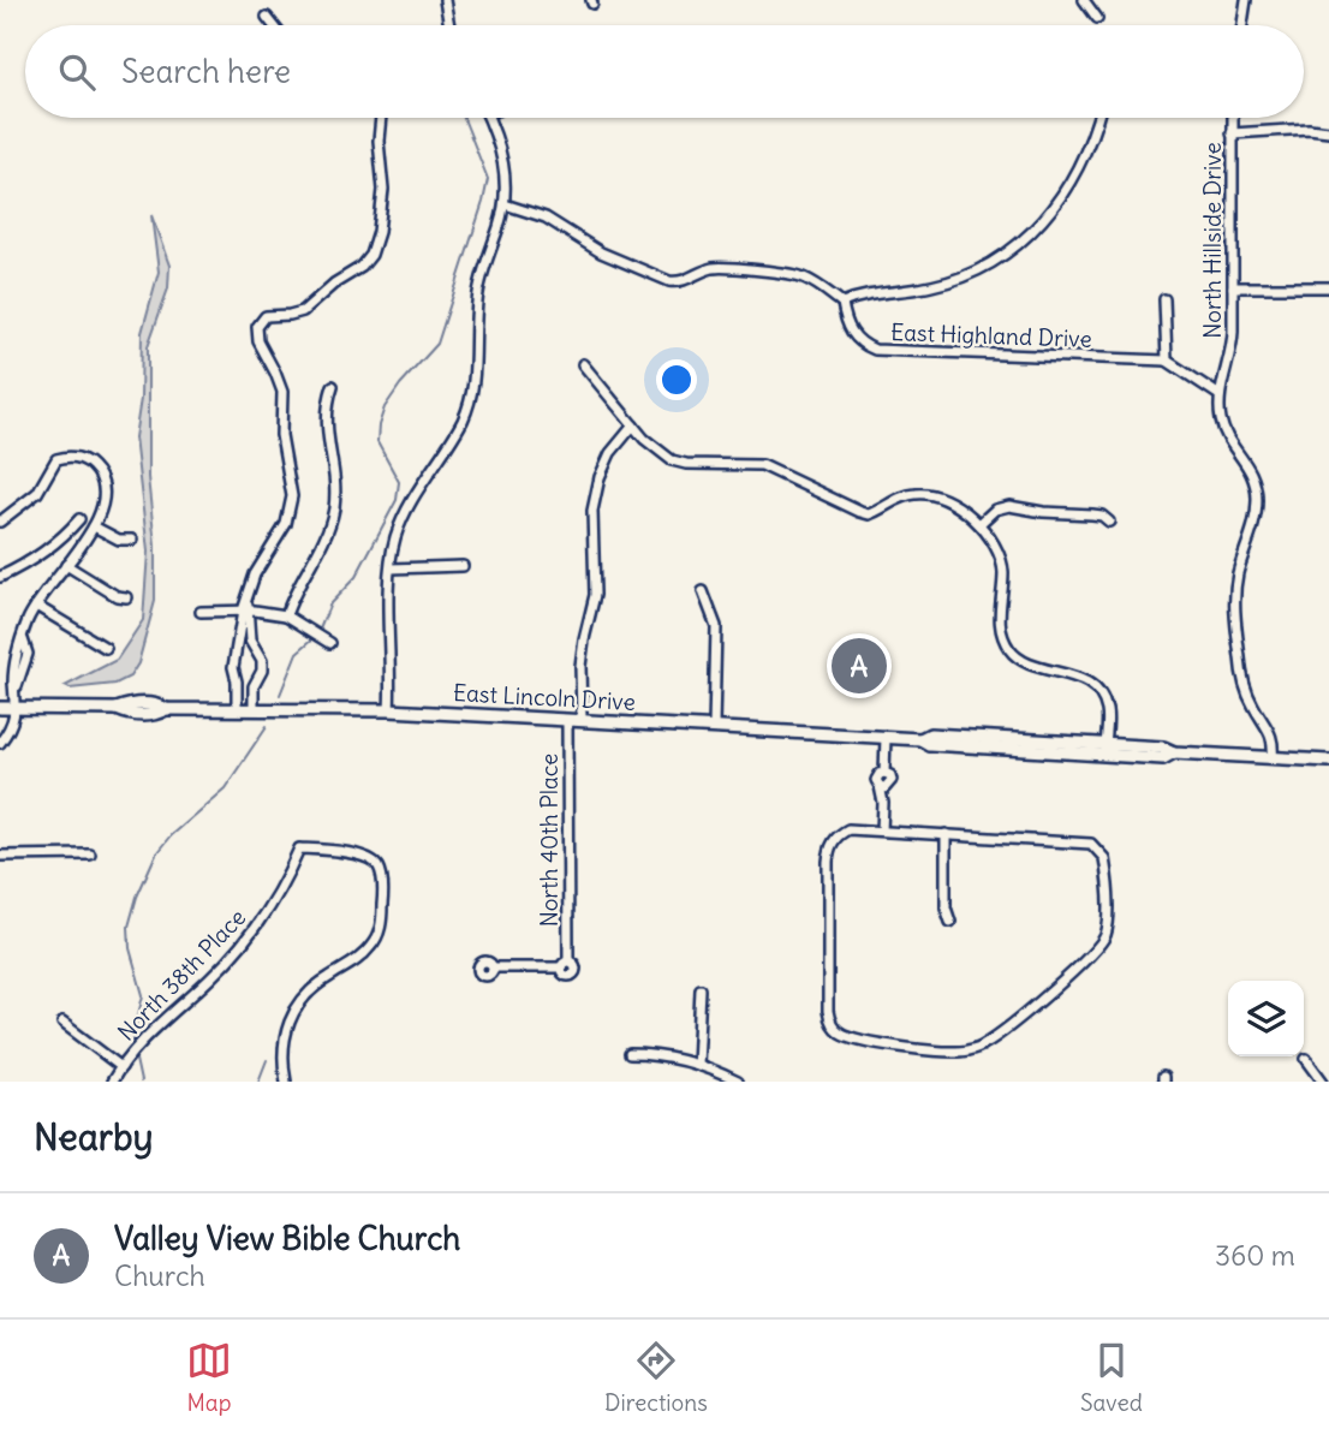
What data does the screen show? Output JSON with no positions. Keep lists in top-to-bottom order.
{
  "streets": {
    "main road": ["East Lincoln Drive"],
    "street": [
      "North Hillside Drive",
      "East Highland Drive",
      "North 40th Place",
      "North 38th Place"
    ]
  },
  "crossings": [
    ["North Hillside Drive", "East Lincoln Drive"],
    ["East Lincoln Drive", "North 40th Place"]
  ],
  "page": {
    "search": "Search here",
    "pins": "A",
    "heading": "Nearby",
    "list": [
      {
        "mark": "A",
        "name": "Valley View Bible Church",
        "note": "Church",
        "value": "360 m"
      }
    ],
    "nav": ["Map", "Directions", "Saved"]
  }
}
